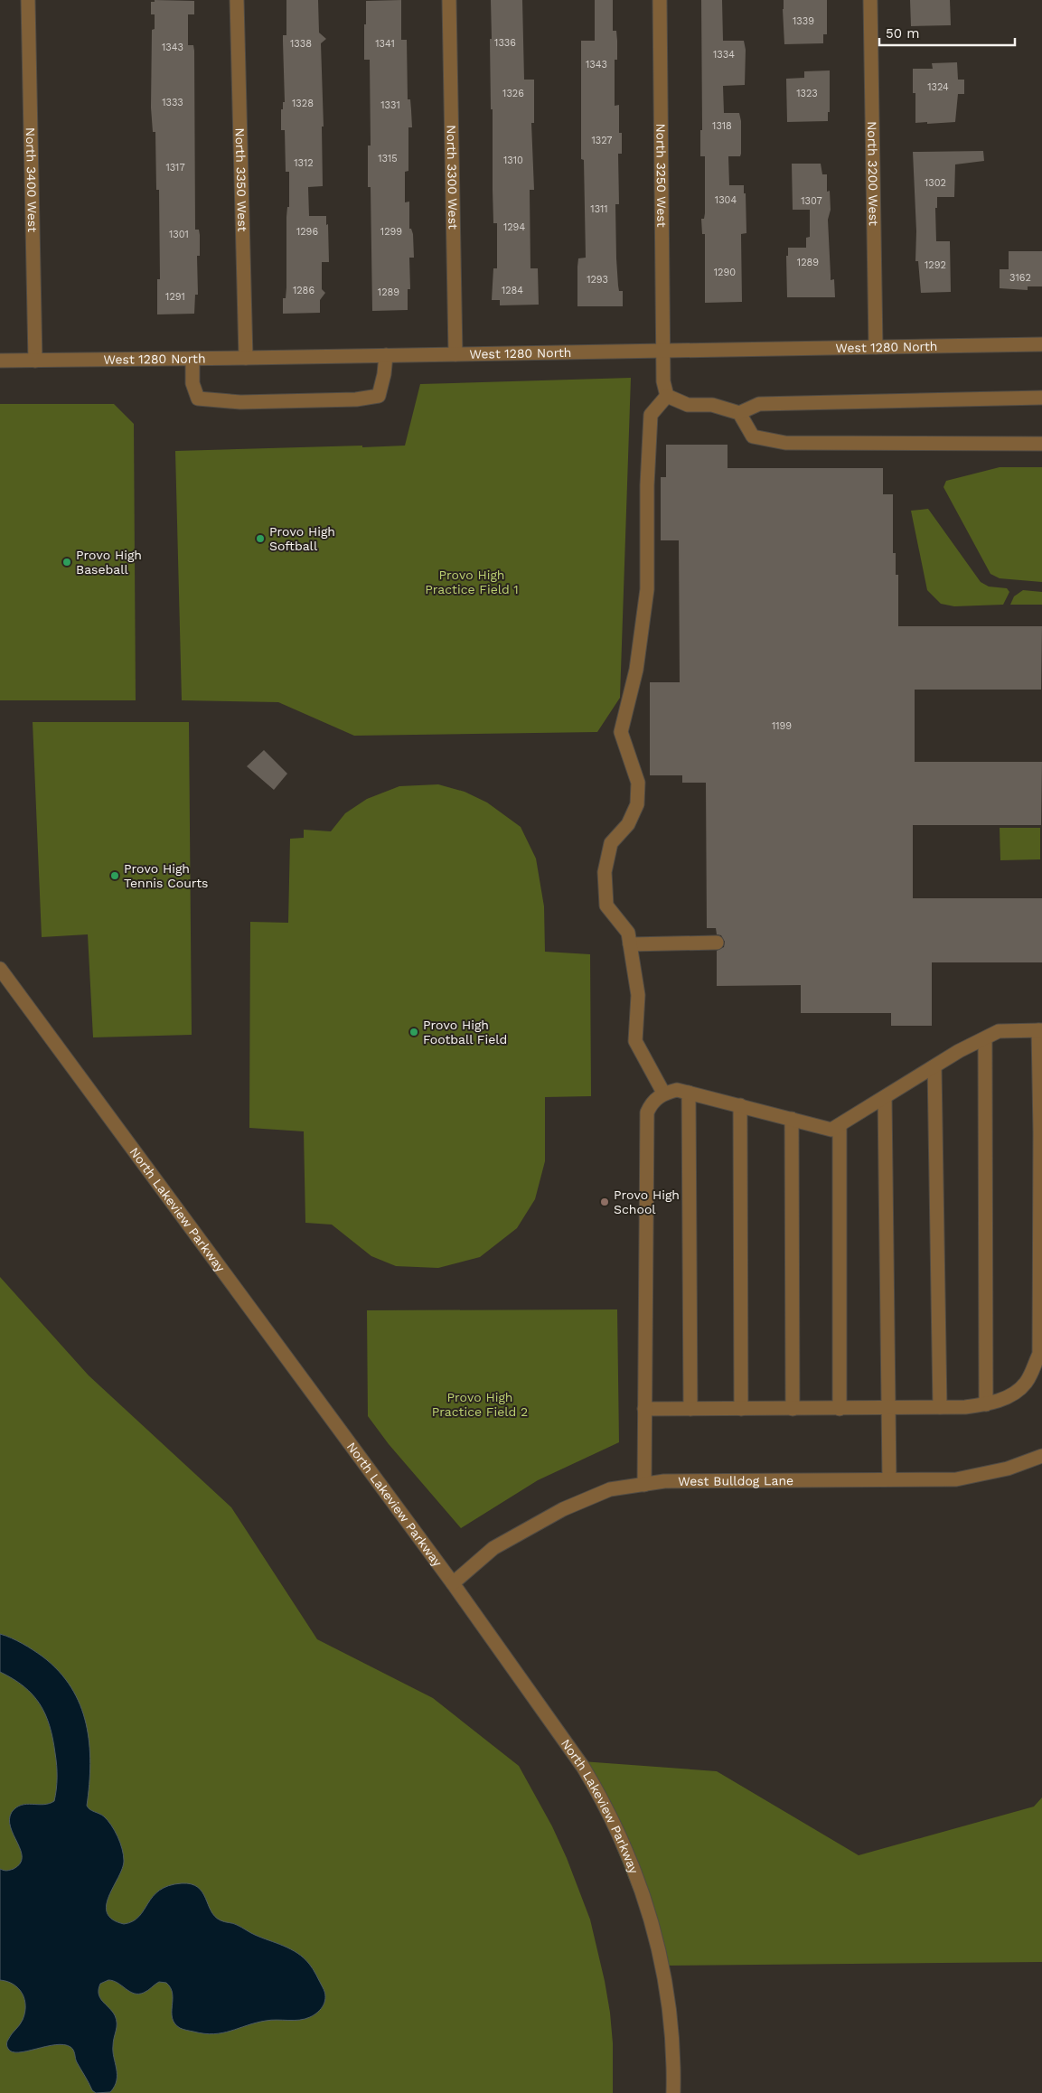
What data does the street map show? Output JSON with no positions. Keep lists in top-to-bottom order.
{
  "streets": {
    "street": [
      "North 3200 West",
      "North 3250 West",
      "North 3300 West",
      "North 3350 West",
      "North 3400 West",
      "West 1280 North",
      "North Lakeview Parkway",
      "West Bulldog Lane"
    ]
  },
  "crossings": [
    ["North 3200 West", "West 1280 North"],
    ["North 3250 West", "West 1280 North"],
    ["North 3300 West", "West 1280 North"],
    ["North 3350 West", "West 1280 North"],
    ["North 3400 West", "West 1280 North"],
    ["North Lakeview Parkway", "West Bulldog Lane"]
  ],
  "parks": ["Provo High Practice Field 1", "Provo High Practice Field 2"],
  "places": [
    "Provo High Softball",
    "Provo High Baseball",
    "Provo High Tennis Courts",
    "Provo High Football Field",
    "Provo High School"
  ],
  "house_numbers": [
    "1339",
    "1336",
    "1338",
    "1341",
    "1343",
    "1334",
    "1343",
    "1324",
    "1326",
    "1323",
    "1333",
    "1328",
    "1331",
    "1318",
    "1327",
    "1315",
    "1310",
    "1312",
    "1317",
    "1302",
    "1304",
    "1307",
    "1311",
    "1294",
    "1296",
    "1299",
    "1301",
    "1289",
    "1292",
    "1290",
    "3162",
    "1293",
    "1286",
    "1284",
    "1289",
    "1291",
    "1199"
  ],
  "scale_bar": "50 m"
}
